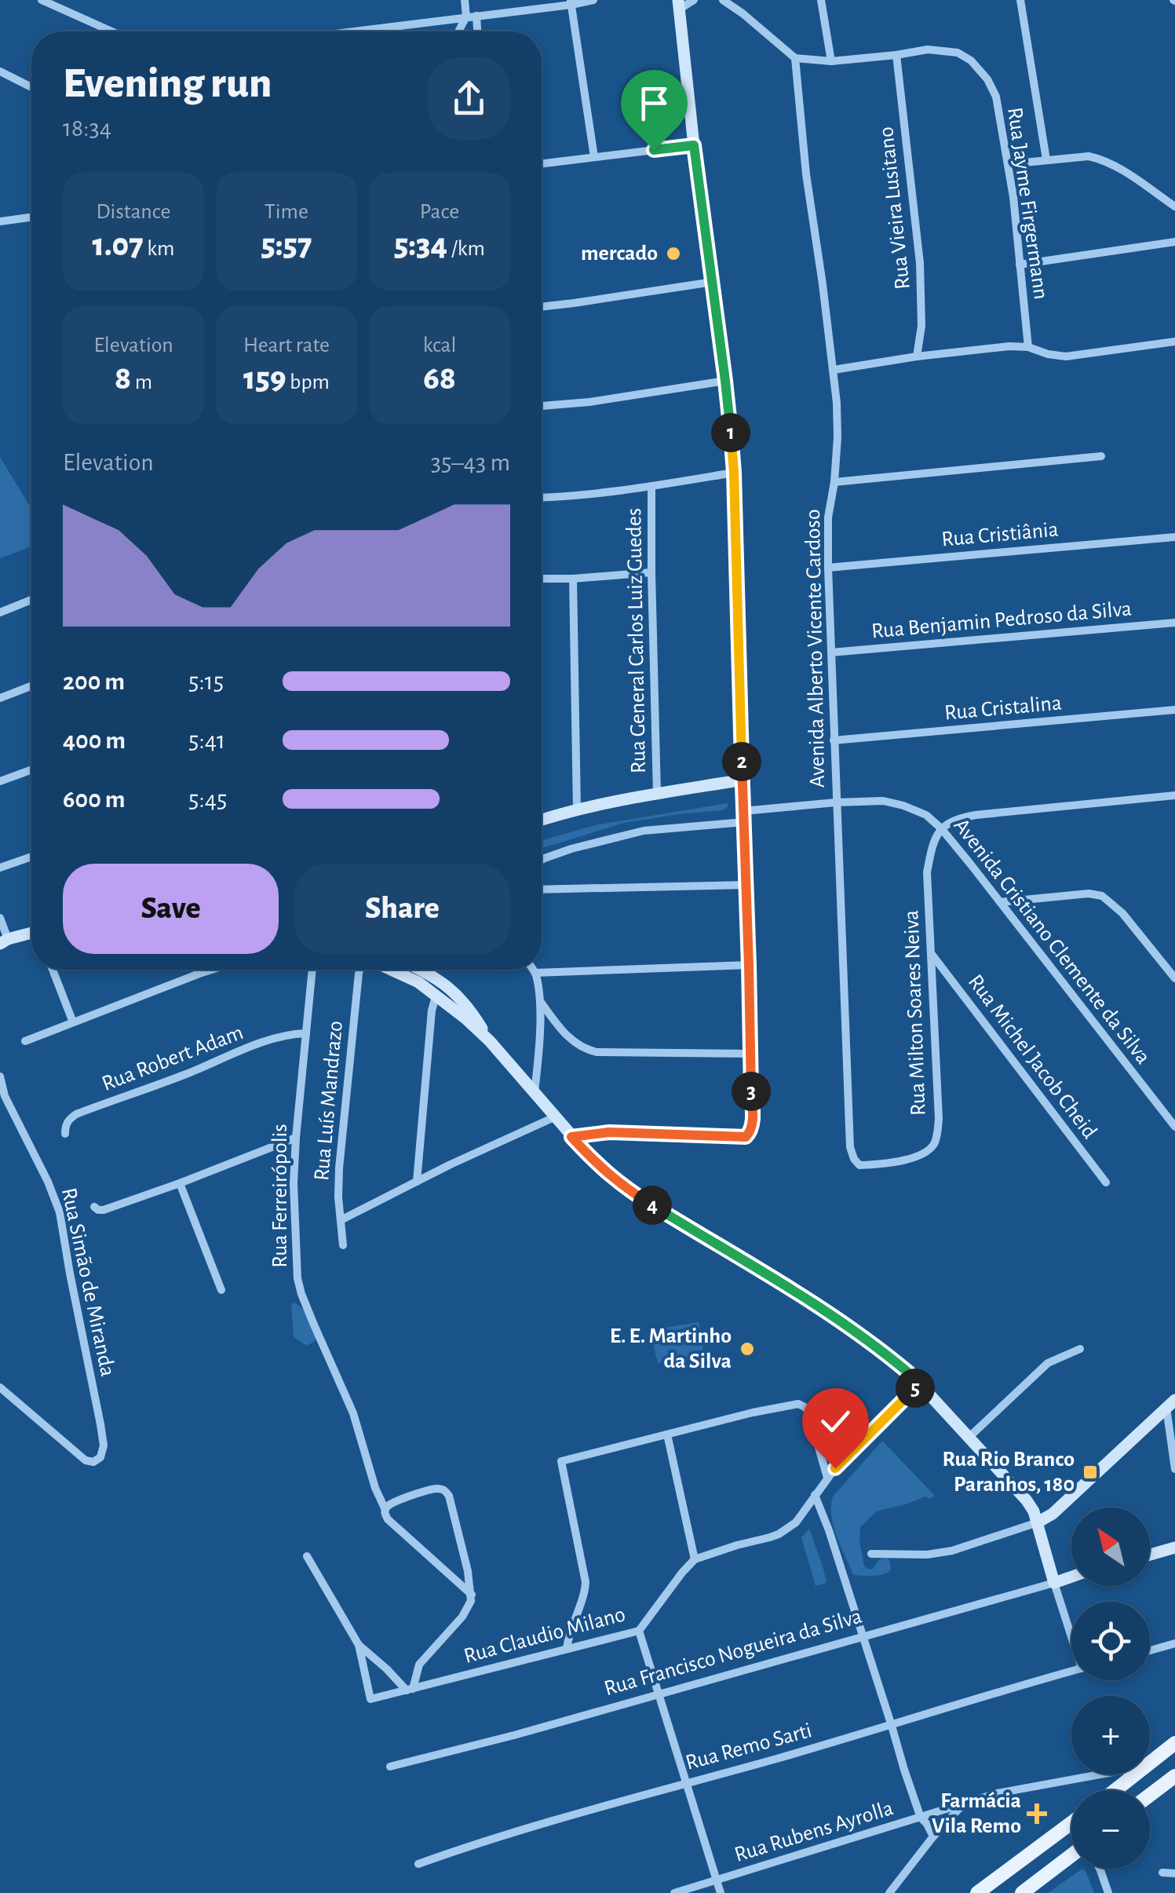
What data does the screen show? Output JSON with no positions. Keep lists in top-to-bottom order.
{
  "streets": {
    "street": [
      "Rua Jayme Firgermann",
      "Rua Vieira Lusitano",
      "Rua Cristiânia",
      "Rua Benjamin Pedroso da Silva",
      "Rua General Carlos Luiz Guedes",
      "Avenida Alberto Vicente Cardoso",
      "Rua Cristalina",
      "Avenida Cristiano Clemente da Silva",
      "Rua Milton Soares Neiva",
      "Rua Michel Jacob Cheid",
      "Rua Robert Adam",
      "Rua Luís Mandrazo",
      "Rua Ferreirópolis",
      "Rua Simão de Miranda",
      "Rua Claudio Milano",
      "Rua Francisco Nogueira da Silva",
      "Rua Remo Sarti",
      "Rua Rubens Ayrolla"
    ]
  },
  "crossings": [
    ["Rua Jayme Firgermann", "Rua Vieira Lusitano"],
    ["Rua Jayme Firgermann", "Avenida Alberto Vicente Cardoso"],
    ["Rua Cristiânia", "Avenida Alberto Vicente Cardoso"],
    ["Rua Benjamin Pedroso da Silva", "Avenida Alberto Vicente Cardoso"],
    ["Avenida Alberto Vicente Cardoso", "Rua Cristalina"],
    ["Avenida Alberto Vicente Cardoso", "Avenida Cristiano Clemente da Silva"],
    ["Avenida Alberto Vicente Cardoso", "Rua Milton Soares Neiva"],
    ["Avenida Cristiano Clemente da Silva", "Rua Milton Soares Neiva"],
    ["Rua Milton Soares Neiva", "Rua Michel Jacob Cheid"],
    ["Rua Robert Adam", "Rua Ferreirópolis"]
  ],
  "places": {
    "other": ["mercado", "E. E. Martinho da Silva"],
    "transit": ["Rua Rio Branco Paranhos, 180"],
    "health": ["Farmácia Vila Remo"]
  },
  "north": "top left",
  "page": {
    "heading": ["Evening run", "18:34"],
    "stats": [
      ["Distance", "1.07 km"],
      ["Time", "5:57"],
      ["Pace", "5:34 /km"],
      ["Elevation", "8 m"],
      ["Heart rate", "159 bpm"],
      ["kcal", "68"]
    ],
    "pins": [
      "1",
      "2",
      "3",
      "4",
      "5"
    ],
    "chart": ["Elevation", "35–43 m"],
    "list": [
      {
        "name": "200 m",
        "note": "5:15"
      },
      {
        "name": "400 m",
        "note": "5:41"
      },
      {
        "name": "600 m",
        "note": "5:45"
      }
    ],
    "buttons": ["Save", "Share"],
    "map_buttons": ["+", "−"]
  }
}
